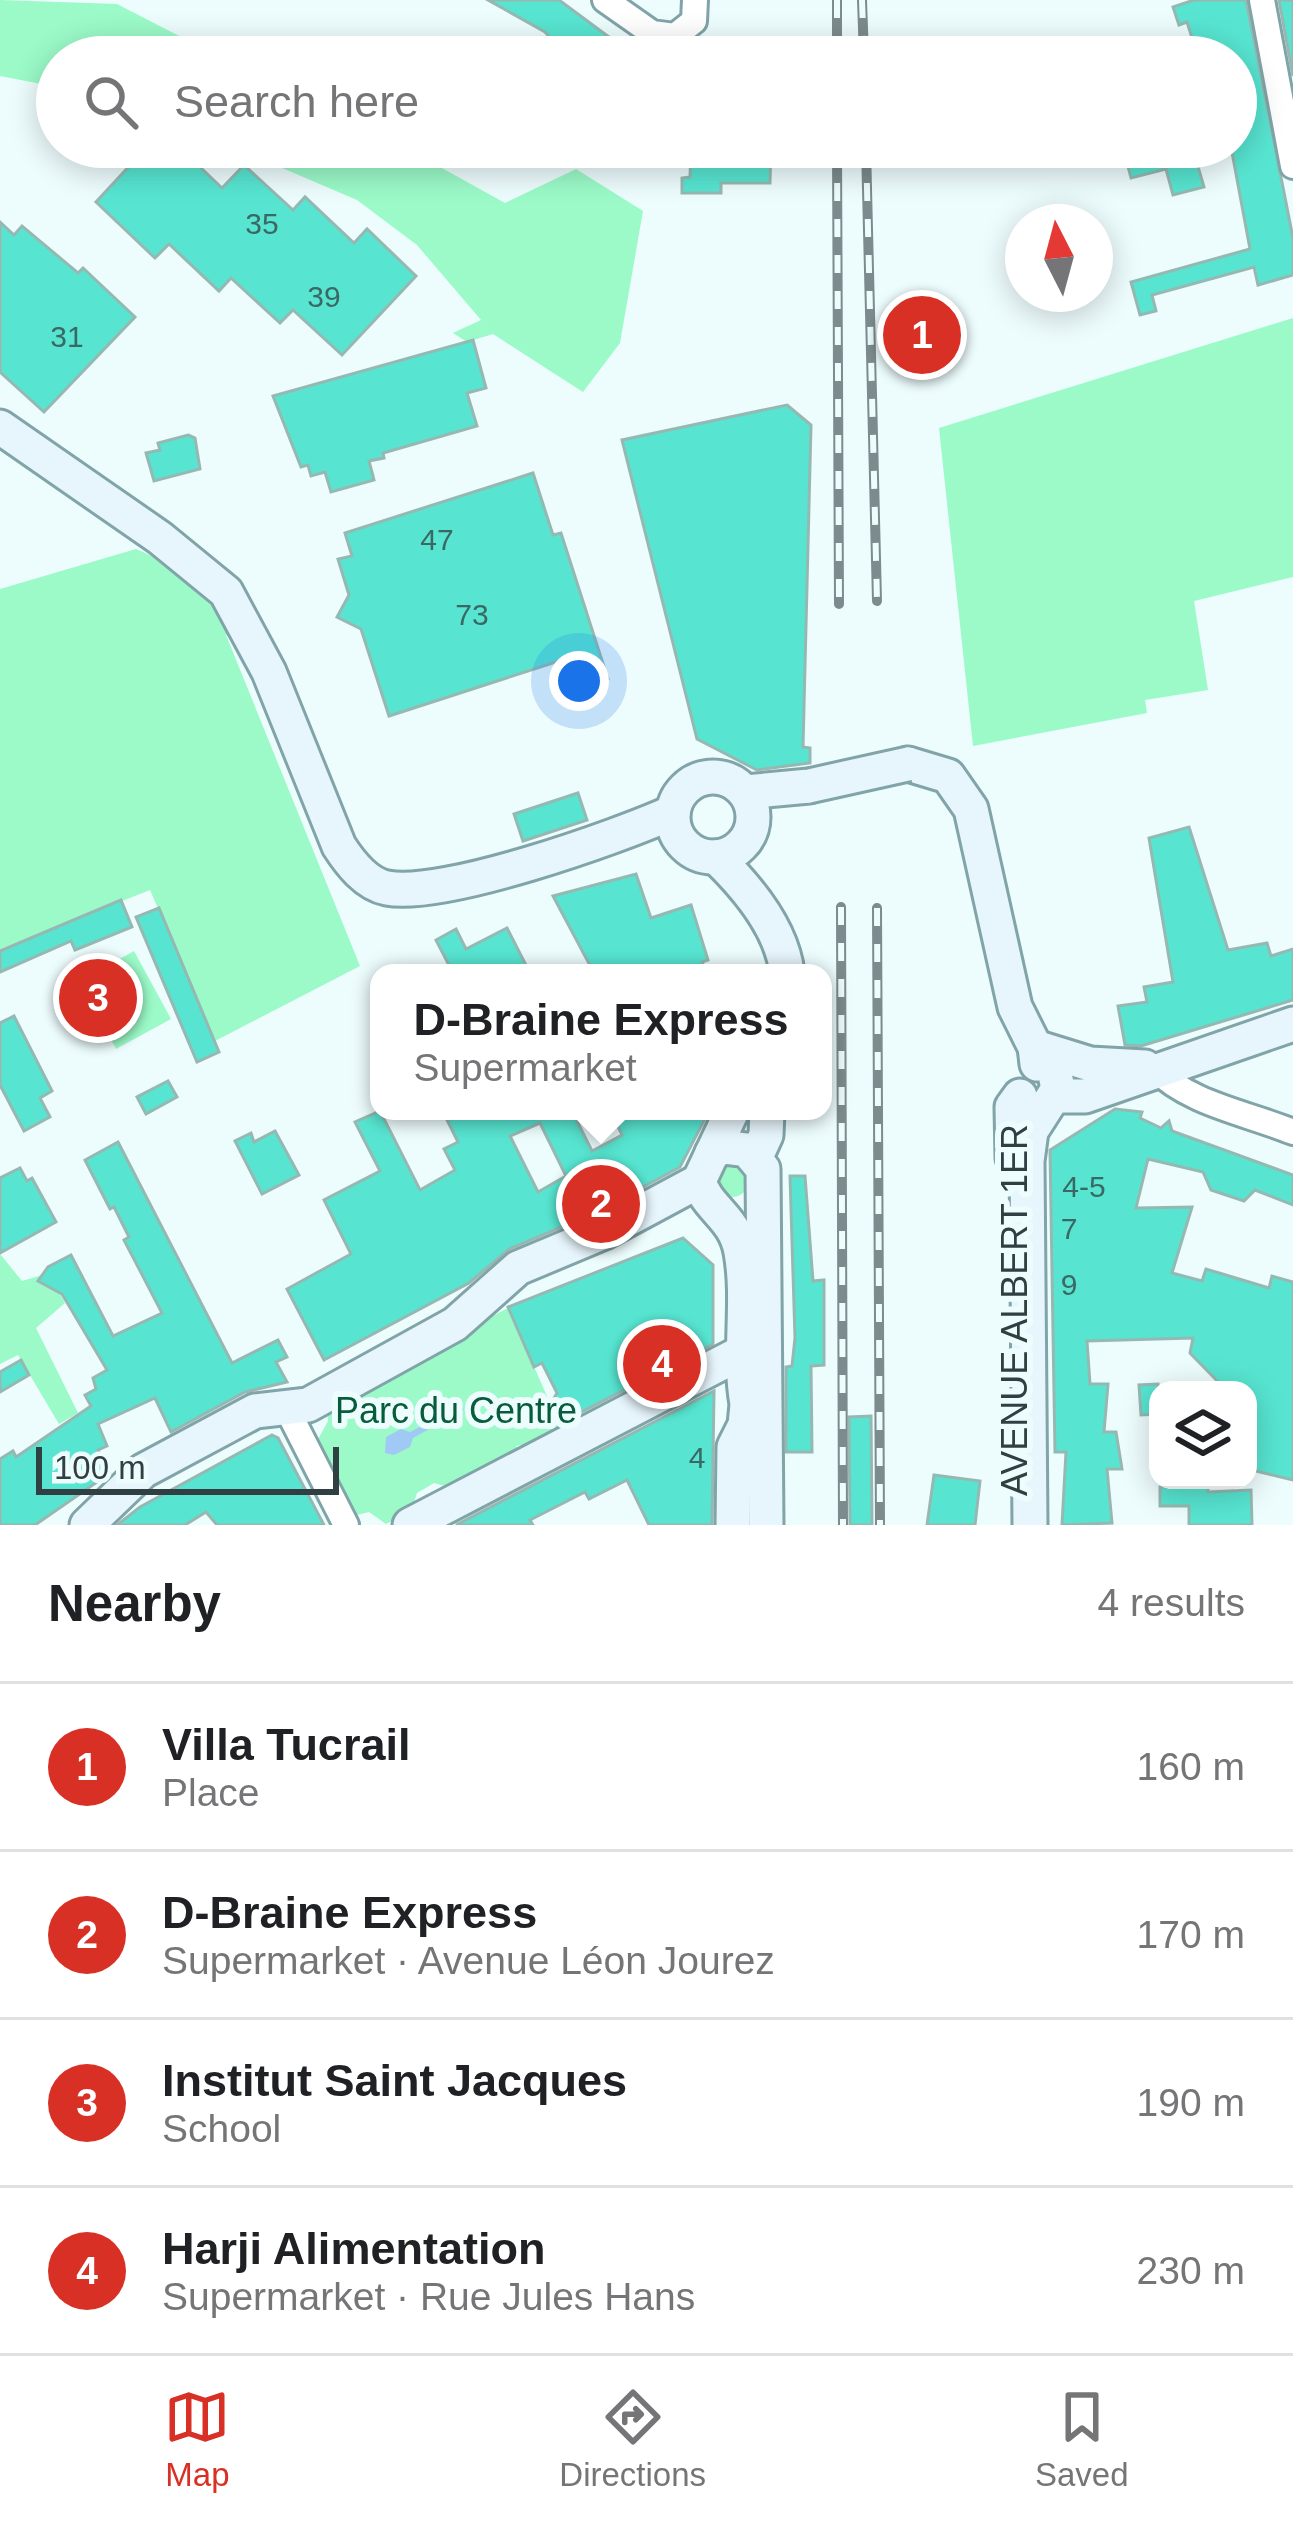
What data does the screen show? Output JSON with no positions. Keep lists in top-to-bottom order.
{
  "streets": {
    "street": ["AVENUE ALBERT 1ER"]
  },
  "parks": ["Parc du Centre"],
  "house_numbers": [
    "35",
    "39",
    "31",
    "47",
    "73",
    "4-5",
    "7",
    "9",
    "4"
  ],
  "scale_bar": "100 m",
  "north": "top",
  "page": {
    "search": "Search here",
    "pins": [
      "1",
      "3",
      "2",
      "4"
    ],
    "popup": ["D-Braine Express", "Supermarket"],
    "scale": "100 m",
    "heading": ["Nearby", "4 results"],
    "list": [
      {
        "mark": "1",
        "name": "Villa Tucrail",
        "note": "Place",
        "value": "160 m"
      },
      {
        "mark": "2",
        "name": "D-Braine Express",
        "note": "Supermarket · Avenue Léon Jourez",
        "value": "170 m"
      },
      {
        "mark": "3",
        "name": "Institut Saint Jacques",
        "note": "School",
        "value": "190 m"
      },
      {
        "mark": "4",
        "name": "Harji Alimentation",
        "note": "Supermarket · Rue Jules Hans",
        "value": "230 m"
      }
    ],
    "nav": ["Map", "Directions", "Saved"]
  }
}
